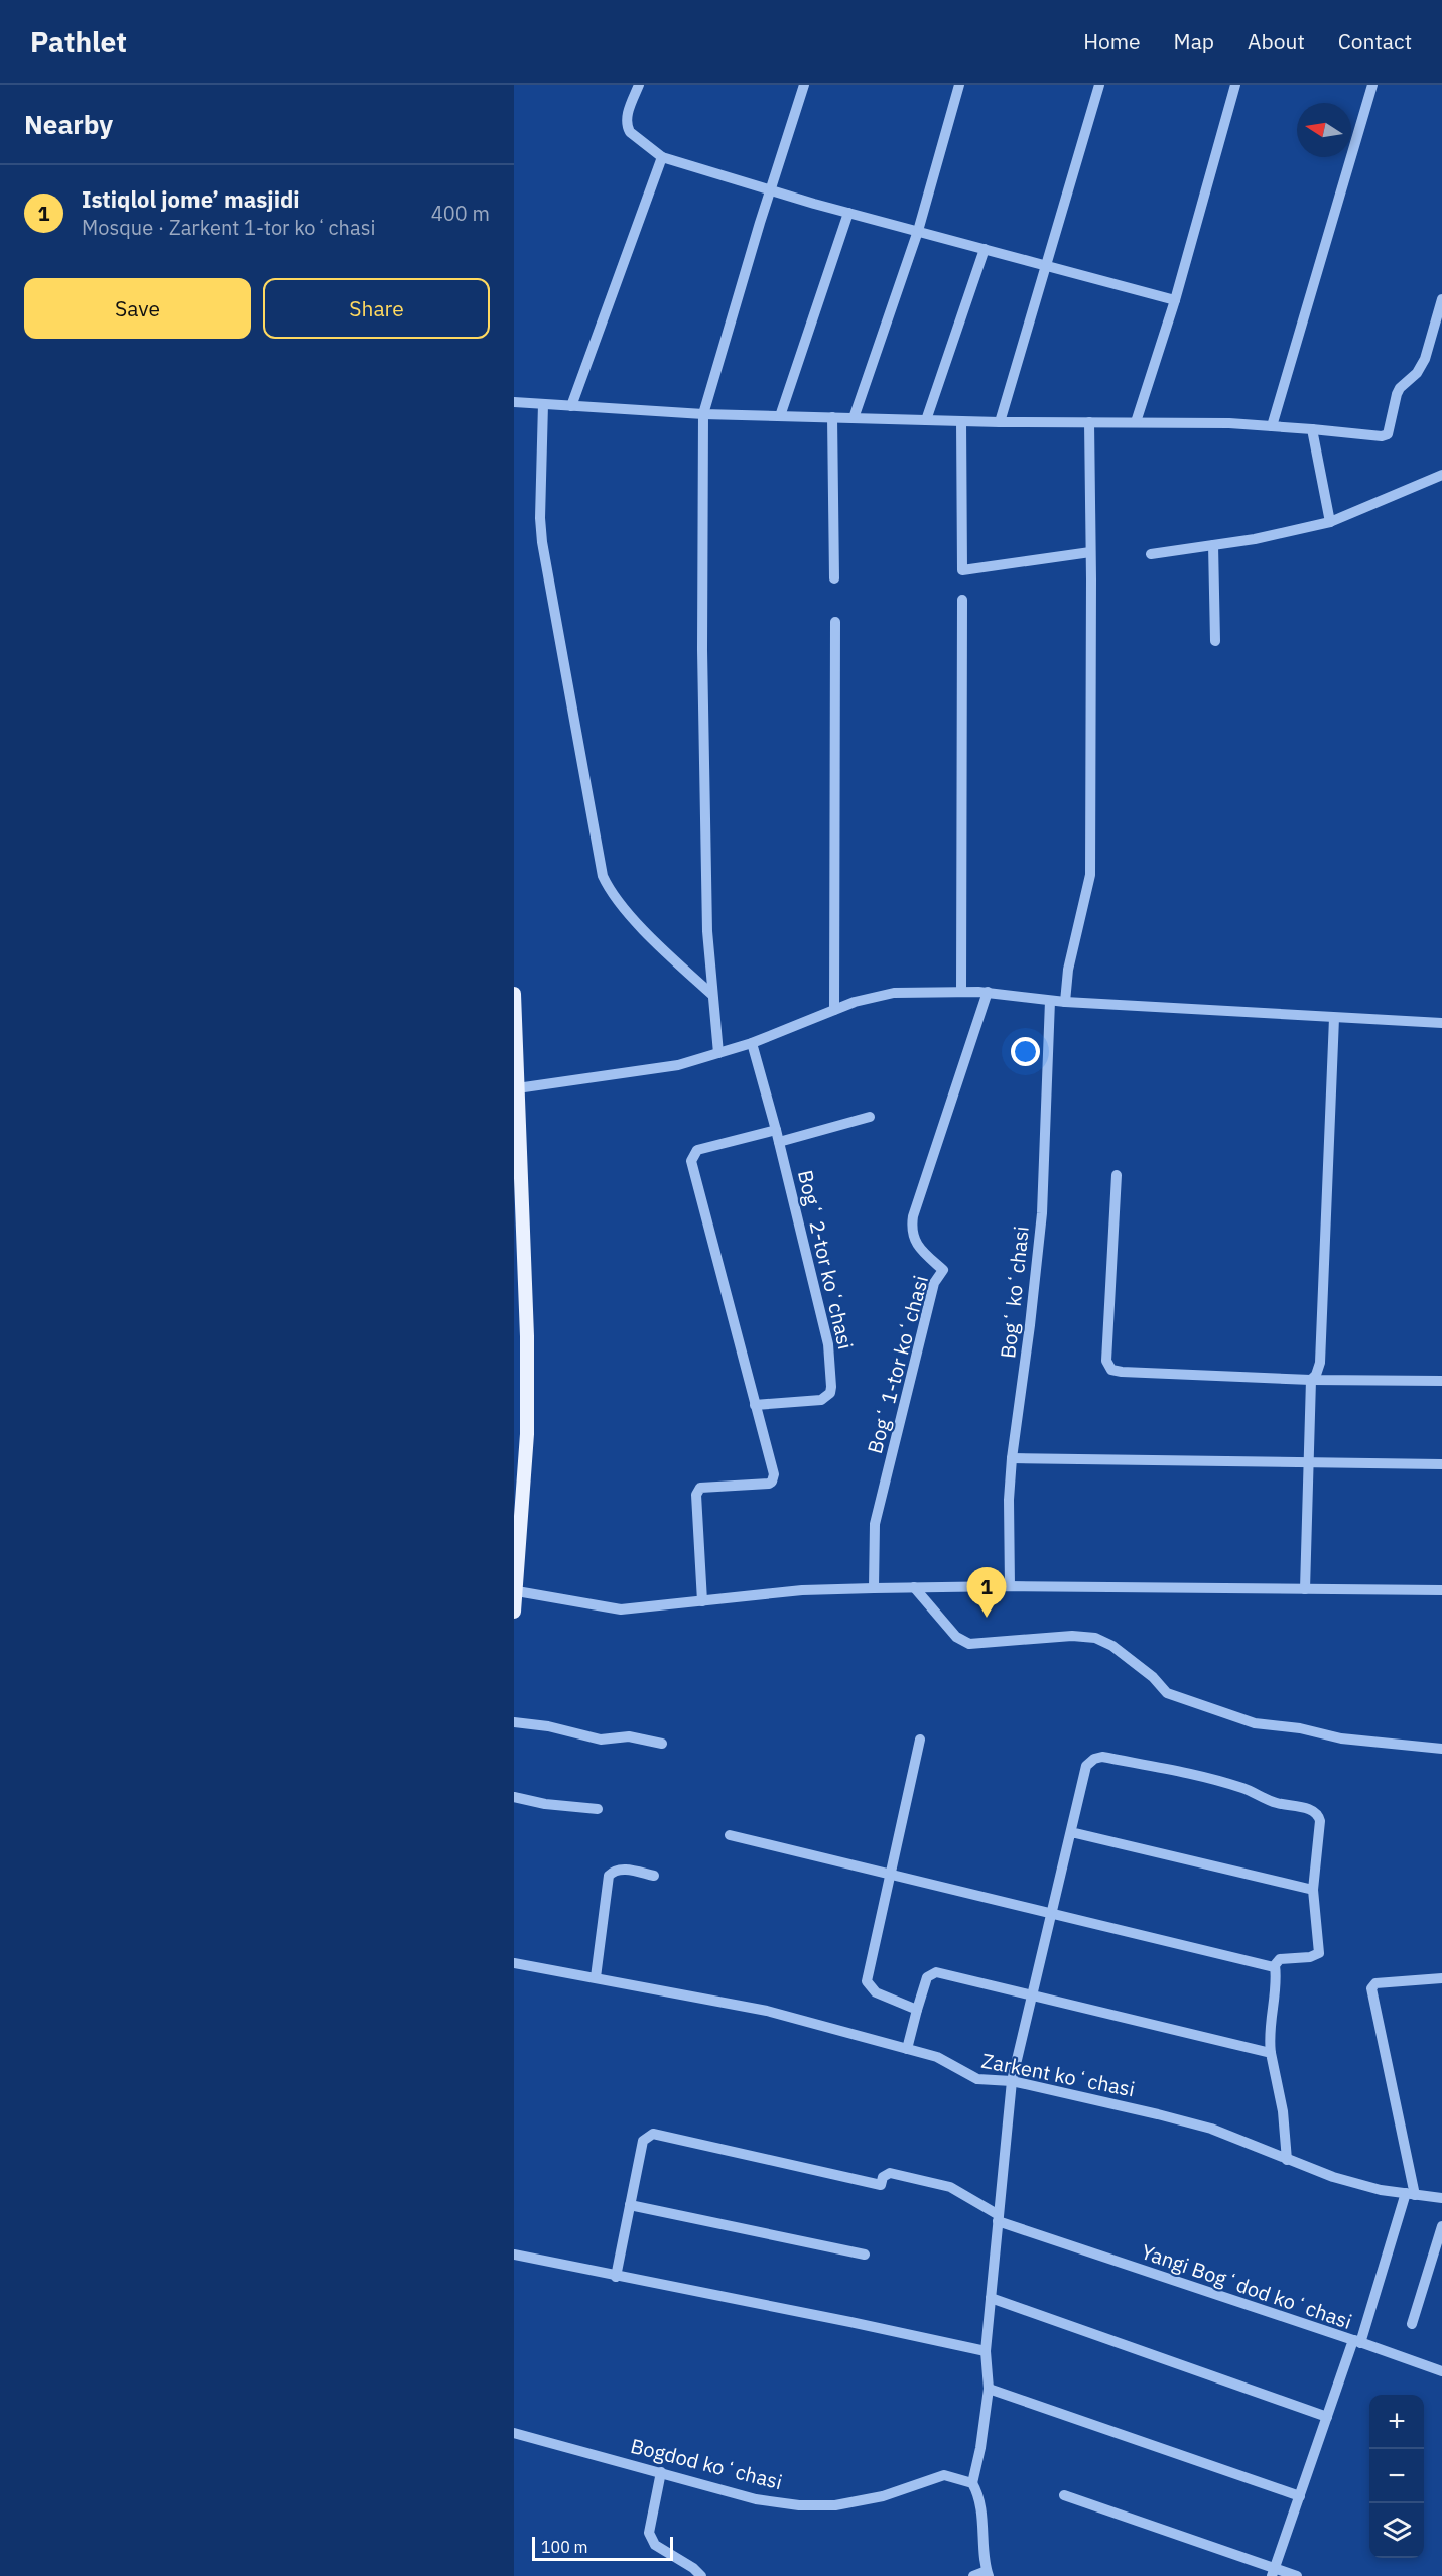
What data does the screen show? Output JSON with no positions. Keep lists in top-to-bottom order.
{
  "streets": {
    "street": [
      "Bogʻ 2-tor koʻchasi",
      "Bogʻ koʻchasi",
      "Bogʻ 1-tor koʻchasi",
      "Zarkent koʻchasi",
      "Yangi Bogʻdod koʻchasi",
      "Bogdod koʻchasi"
    ]
  },
  "scale_bar": "100 m",
  "north": "left",
  "page": {
    "header": "Pathlet",
    "nav": [
      "Home",
      "Map",
      "About",
      "Contact"
    ],
    "heading": "Nearby",
    "list": [
      {
        "mark": "1",
        "name": "Istiqlol jome’ masjidi",
        "note": "Mosque · Zarkent 1-tor koʻchasi",
        "value": "400 m"
      }
    ],
    "buttons": ["Save", "Share"],
    "pins": "1",
    "map_buttons": ["+", "−"],
    "scale": "100 m"
  }
}
